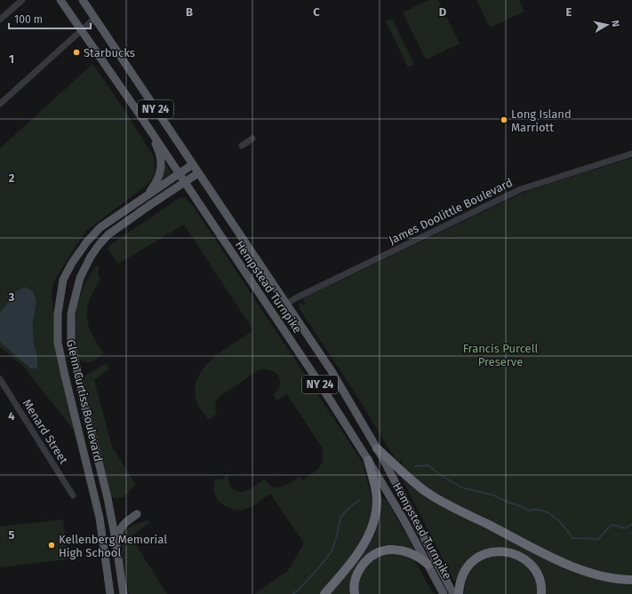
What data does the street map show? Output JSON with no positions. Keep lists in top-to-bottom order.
{
  "streets": {
    "main road": ["NY 24", "Hempstead Turnpike", "Glenn Curtiss Boulevard"],
    "street": ["James Doolittle Boulevard", "Menard Street"]
  },
  "crossings": [
    ["James Doolittle Boulevard", "Hempstead Turnpike"],
    ["Hempstead Turnpike", "Glenn Curtiss Boulevard"]
  ],
  "parks": ["Francis Purcell Preserve"],
  "places": ["Starbucks", "Long Island Marriott", "Kellenberg Memorial High School"],
  "scale_bar": "100 m",
  "north": "right",
  "grid": {
    "columns": [
      "B",
      "C",
      "D",
      "E"
    ],
    "rows": [
      "1",
      "2",
      "3",
      "4",
      "5"
    ]
  }
}
